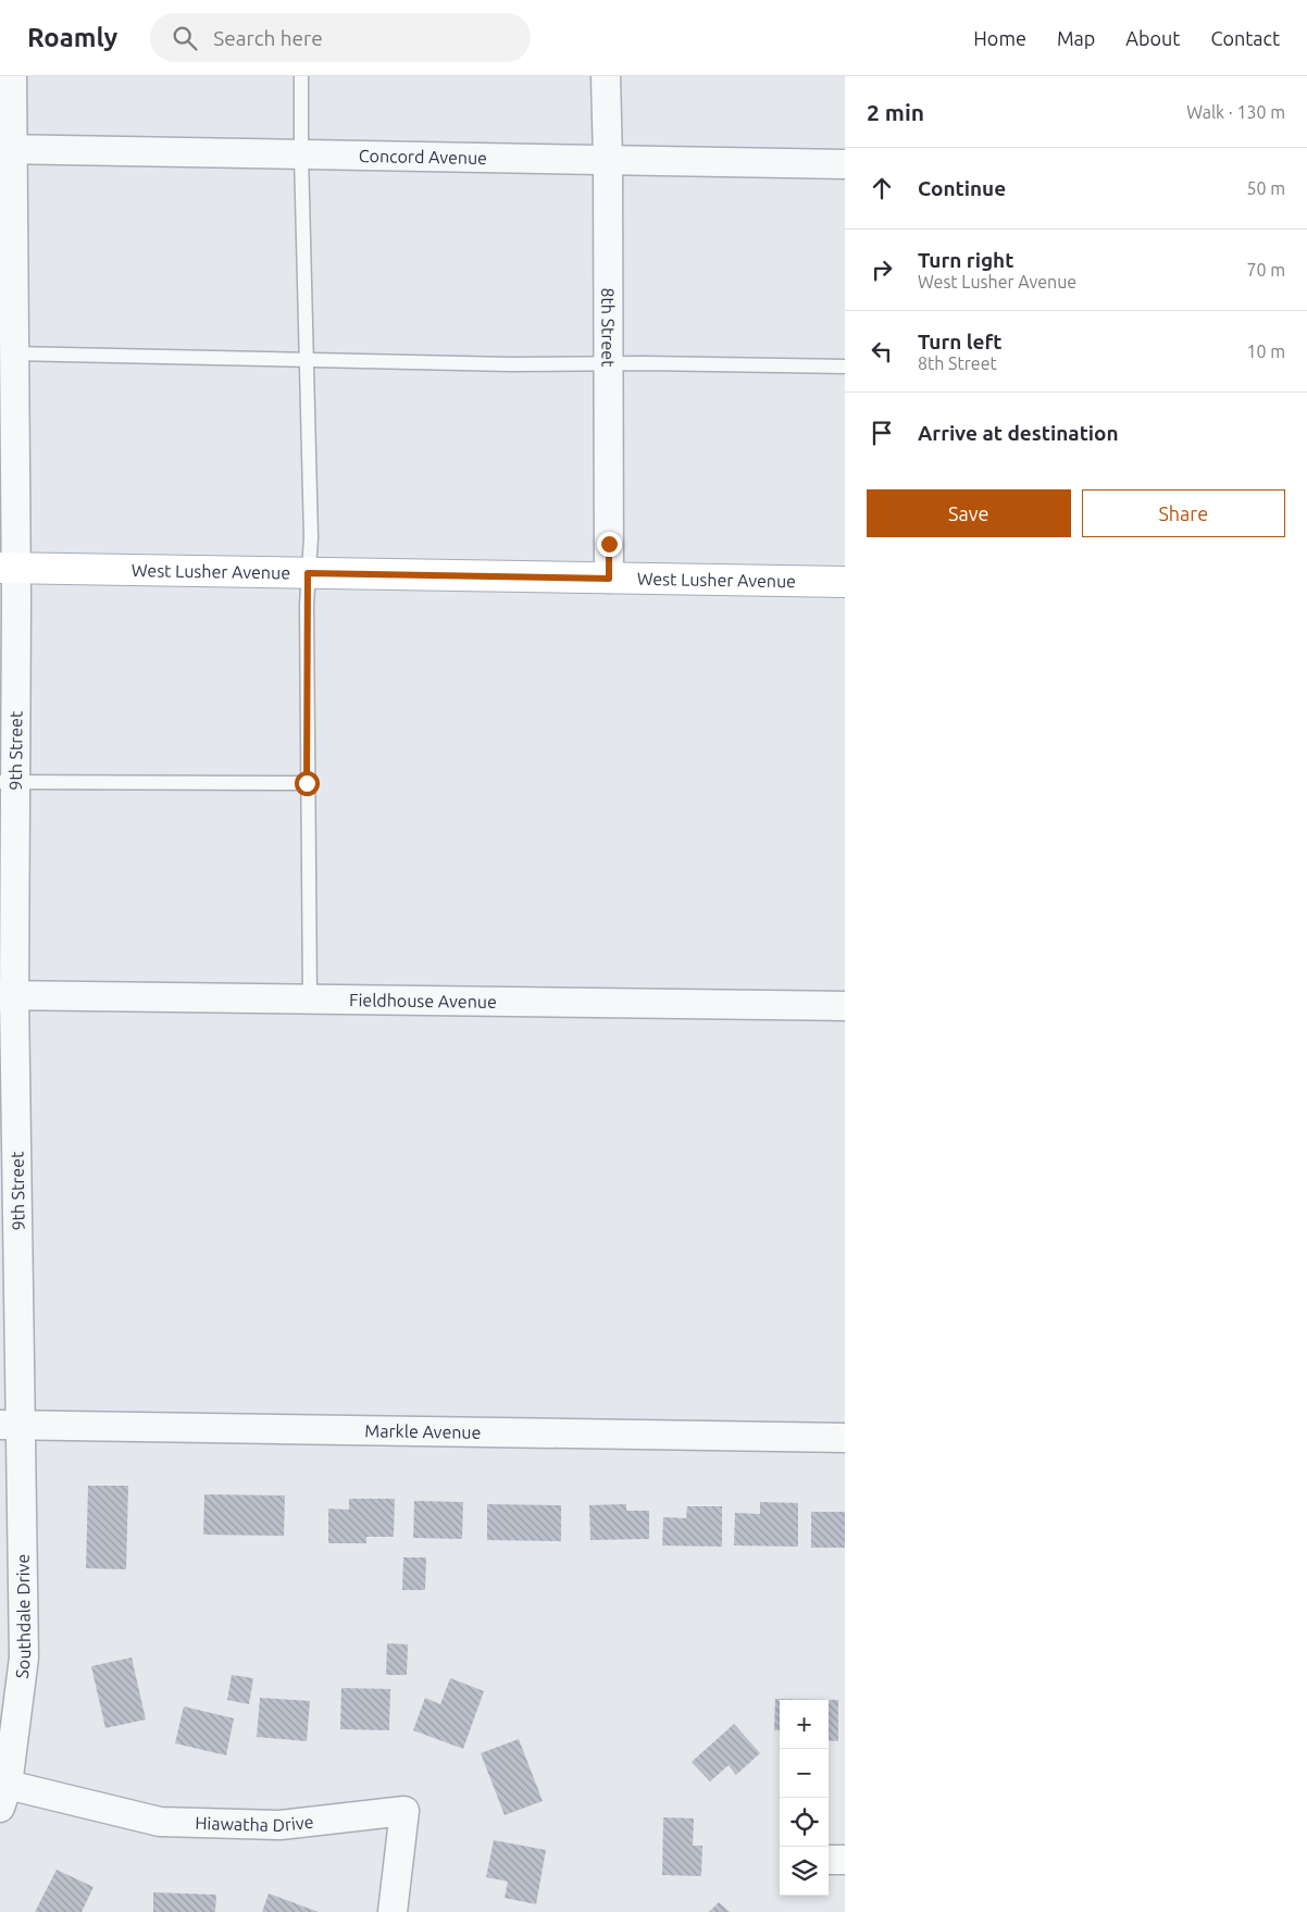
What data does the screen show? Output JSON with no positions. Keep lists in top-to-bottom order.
{
  "streets": {
    "main road": ["West Lusher Avenue"],
    "street": [
      "Concord Avenue",
      "8th Street",
      "9th Street",
      "Fieldhouse Avenue",
      "Markle Avenue",
      "Southdale Drive",
      "Hiawatha Drive"
    ]
  },
  "crossings": [
    ["Concord Avenue", "8th Street"],
    ["Concord Avenue", "9th Street"],
    ["8th Street", "West Lusher Avenue"],
    ["West Lusher Avenue", "9th Street"],
    ["9th Street", "Fieldhouse Avenue"],
    ["9th Street", "Markle Avenue"],
    ["9th Street", "Southdale Drive"],
    ["Markle Avenue", "Southdale Drive"],
    ["Southdale Drive", "Hiawatha Drive"]
  ],
  "page": {
    "header": "Roamly",
    "search": "Search here",
    "nav": [
      "Home",
      "Map",
      "About",
      "Contact"
    ],
    "heading": ["2 min", "Walk · 130 m"],
    "list": [
      ["Continue", "50 m"],
      ["Turn right", "West Lusher Avenue", "70 m"],
      ["Turn left", "8th Street", "10 m"],
      "Arrive at destination"
    ],
    "buttons": ["Save", "Share"],
    "map_buttons": ["+", "−"]
  }
}
